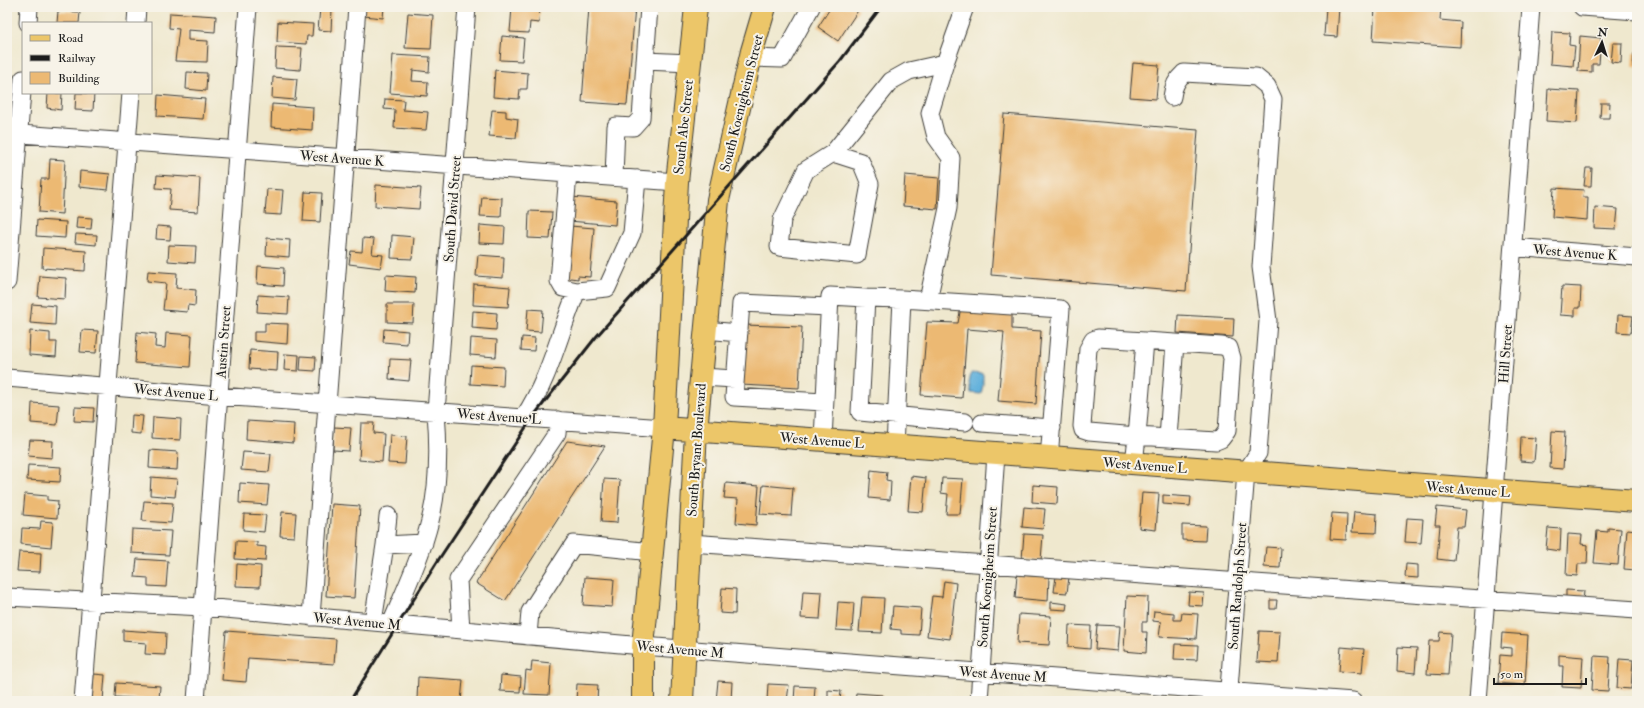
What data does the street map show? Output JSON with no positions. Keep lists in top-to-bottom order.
{
  "streets": {
    "main road": [
      "South Koenigheim Street",
      "South Abe Street",
      "West Avenue L",
      "South Bryant Boulevard"
    ],
    "street": [
      "West Avenue K",
      "South David Street",
      "Austin Street",
      "Hill Street",
      "South Randolph Street",
      "West Avenue M"
    ]
  },
  "crossings": [
    ["South Koenigheim Street", "West Avenue L"],
    ["South Koenigheim Street", "South Bryant Boulevard"],
    ["South Koenigheim Street", "West Avenue M"],
    ["South Abe Street", "West Avenue K"],
    ["South Abe Street", "West Avenue L"],
    ["West Avenue K", "South David Street"],
    ["West Avenue K", "Austin Street"],
    ["West Avenue K", "Hill Street"],
    ["South David Street", "West Avenue L"],
    ["South David Street", "West Avenue M"],
    ["Austin Street", "West Avenue L"],
    ["Austin Street", "West Avenue M"],
    ["Hill Street", "West Avenue L"],
    ["West Avenue L", "South Bryant Boulevard"],
    ["West Avenue L", "South Randolph Street"],
    ["South Bryant Boulevard", "West Avenue M"],
    ["South Randolph Street", "West Avenue M"]
  ],
  "legend": ["Road", "Railway", "Building"],
  "scale_bar": "50 m",
  "north": "top"
}
